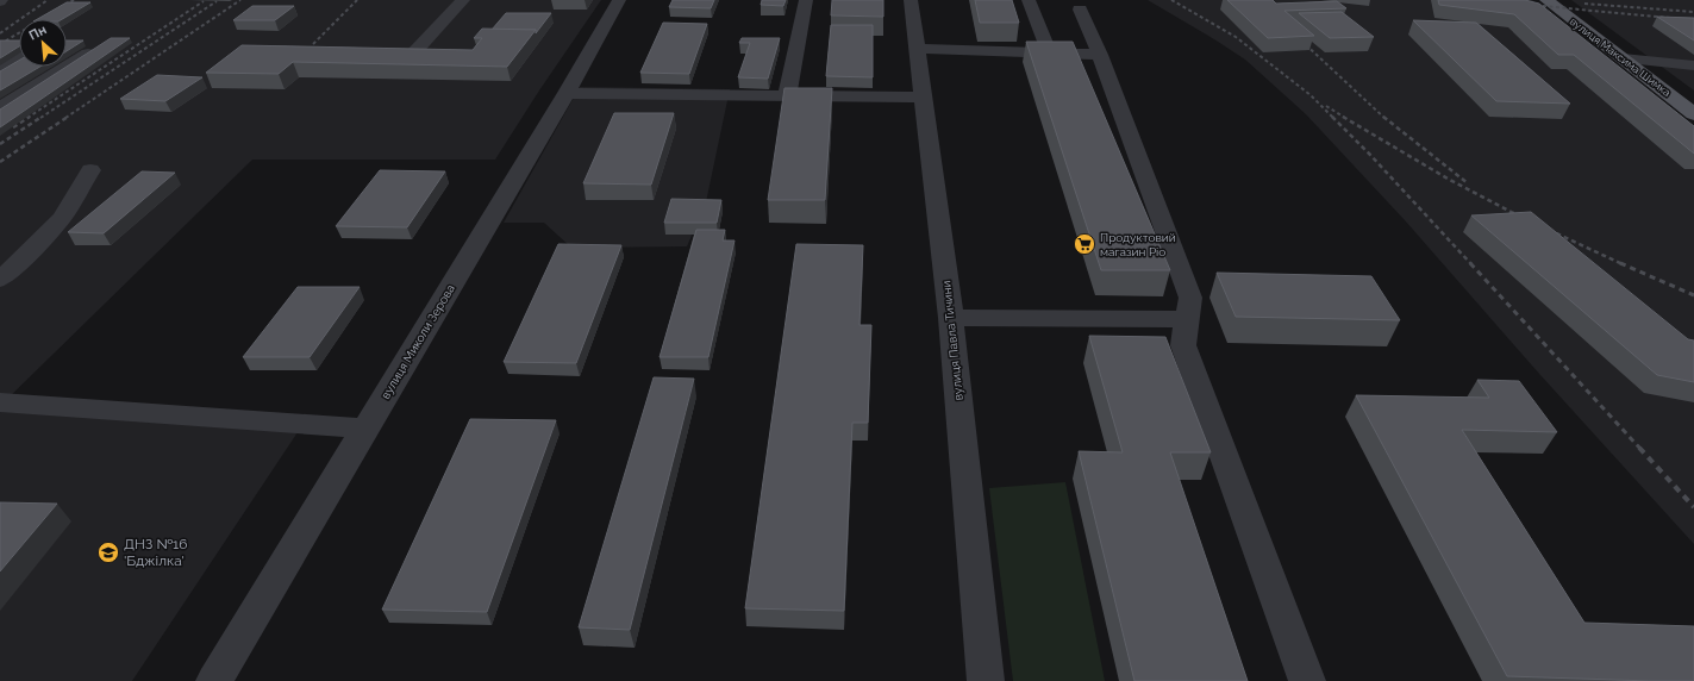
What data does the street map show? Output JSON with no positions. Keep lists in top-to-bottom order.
{
  "streets": {
    "main road": ["вулиця Максима Шимка"],
    "street": ["вулиця Павла Тичини", "вулиця Миколи Зерова"]
  },
  "places": {
    "supermarket": ["Продуктовий магазин Ріо"],
    "school or university": ["ДНЗ №16 'Бджілка'"]
  },
  "north": "top left"
}
